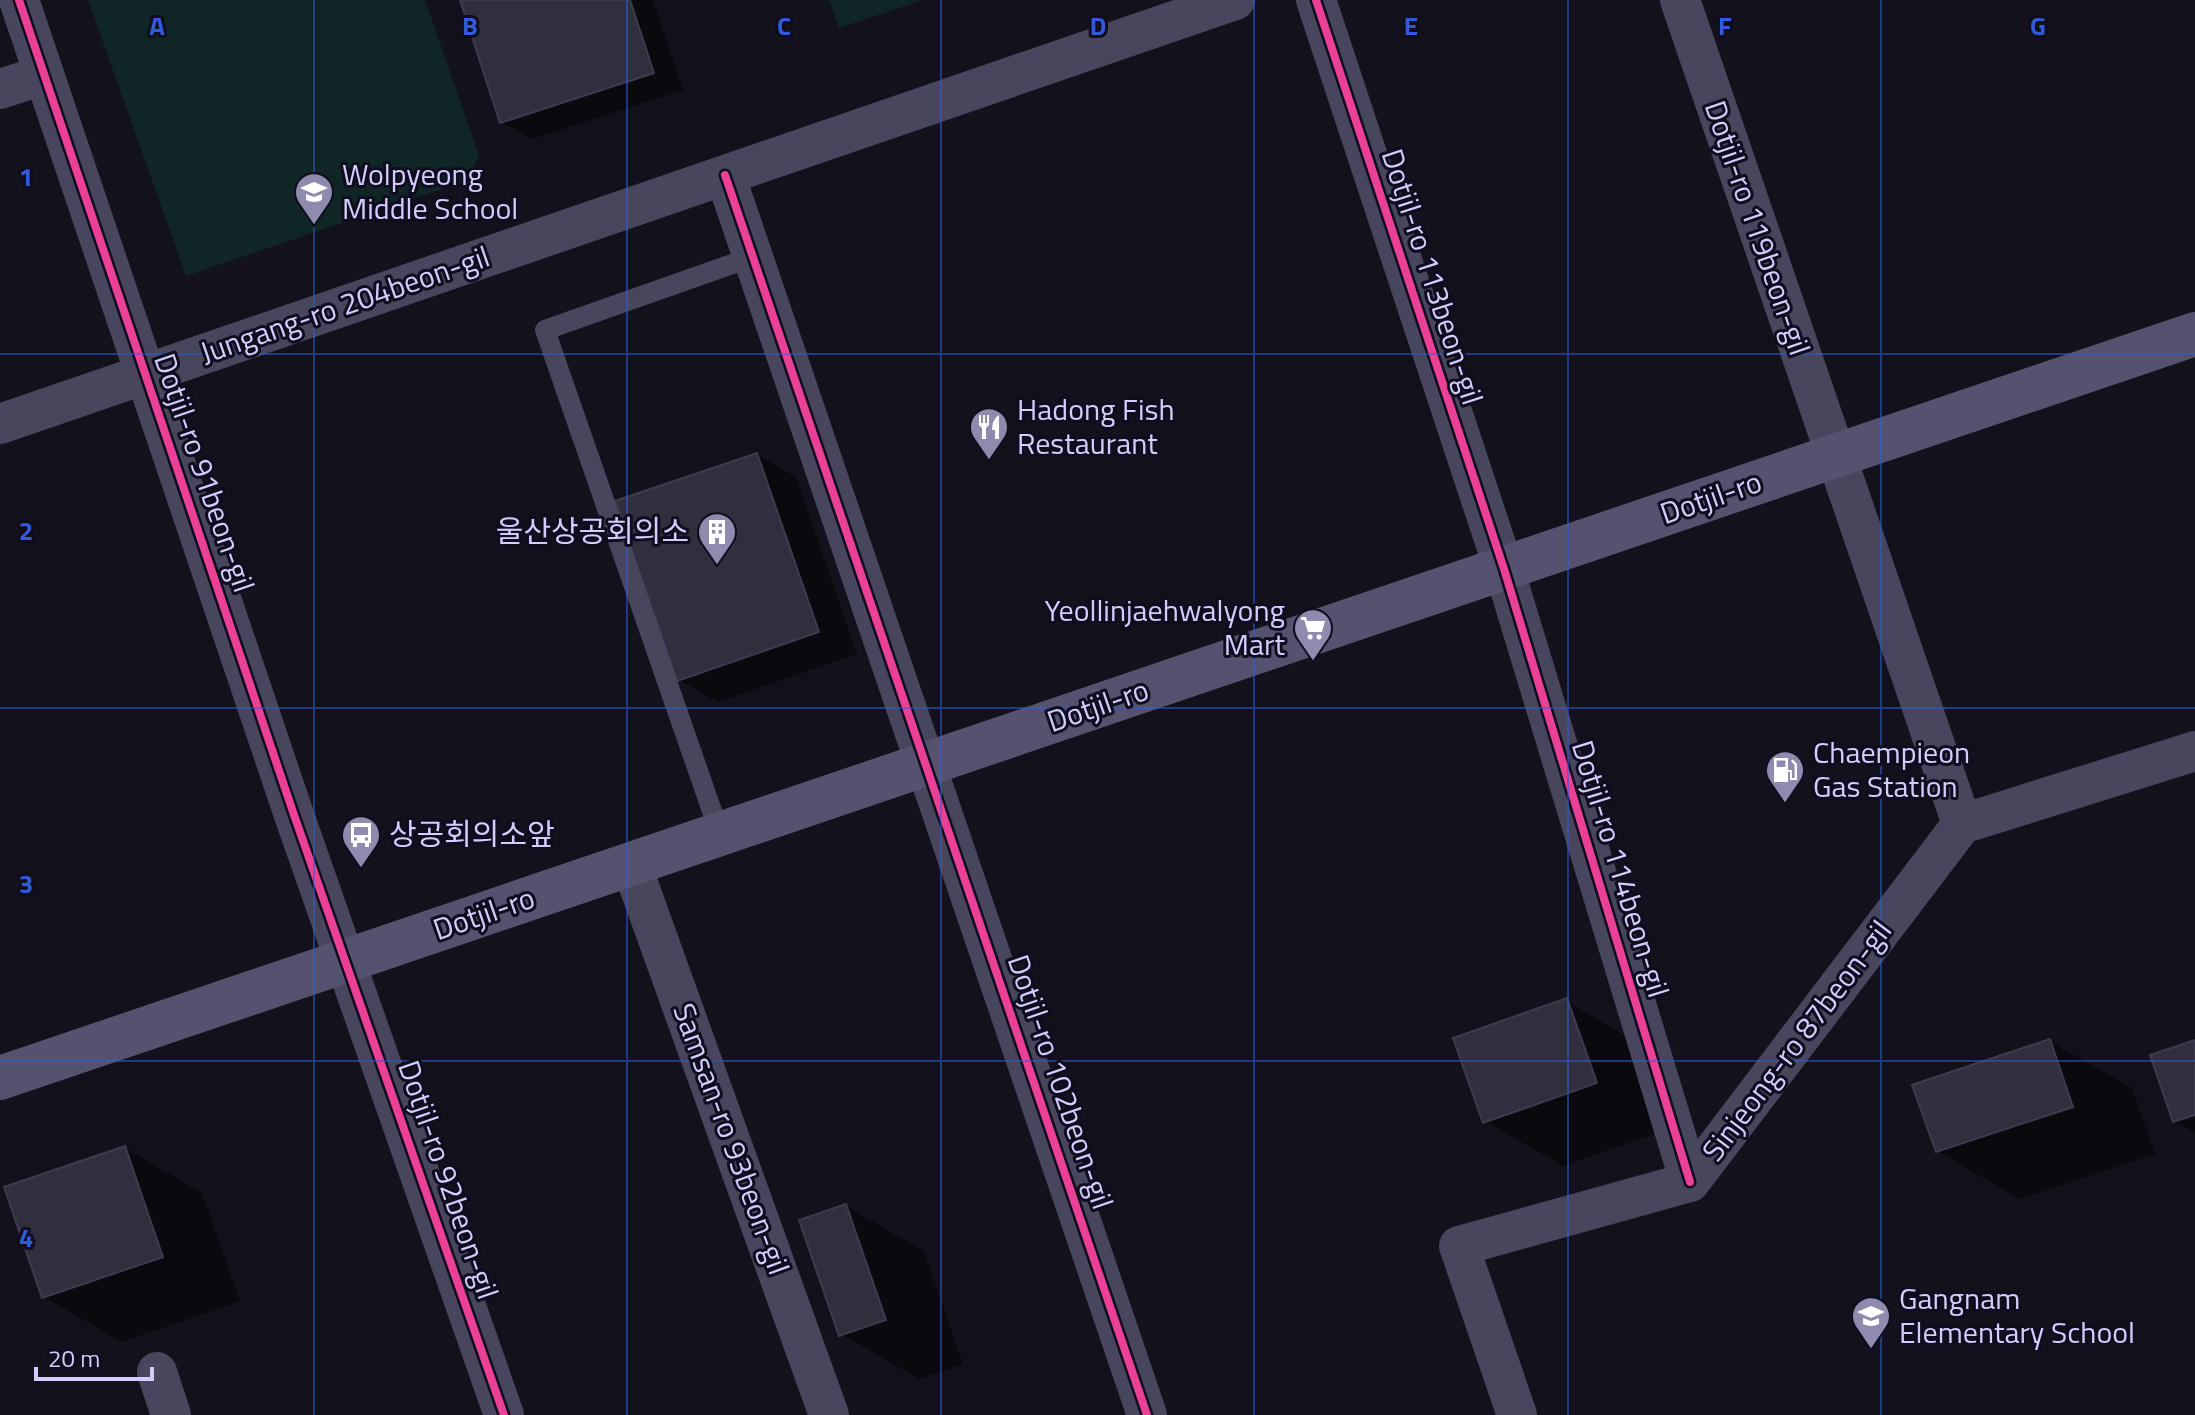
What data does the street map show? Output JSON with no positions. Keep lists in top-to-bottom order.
{
  "streets": {
    "main road": ["Dotjil-ro"],
    "street": [
      "Dotjil-ro 119beon-gil",
      "Dotjil-ro 113beon-gil",
      "Jungang-ro 204beon-gil",
      "Dotjil-ro 91beon-gil",
      "Dotjil-ro 114beon-gil",
      "Sinjeong-ro 87beon-gil",
      "Dotjil-ro 102beon-gil",
      "Samsan-ro 93beon-gil",
      "Dotjil-ro 92beon-gil"
    ]
  },
  "crossings": [
    ["Dotjil-ro 119beon-gil", "Dotjil-ro"],
    ["Dotjil-ro 113beon-gil", "Dotjil-ro"],
    ["Dotjil-ro 113beon-gil", "Dotjil-ro 114beon-gil"],
    ["Jungang-ro 204beon-gil", "Dotjil-ro 91beon-gil"],
    ["Jungang-ro 204beon-gil", "Dotjil-ro 102beon-gil"],
    ["Dotjil-ro 91beon-gil", "Dotjil-ro"],
    ["Dotjil-ro 91beon-gil", "Dotjil-ro 92beon-gil"],
    ["Dotjil-ro", "Dotjil-ro 114beon-gil"],
    ["Dotjil-ro", "Dotjil-ro 102beon-gil"],
    ["Dotjil-ro", "Samsan-ro 93beon-gil"],
    ["Dotjil-ro", "Dotjil-ro 92beon-gil"],
    ["Dotjil-ro 114beon-gil", "Sinjeong-ro 87beon-gil"]
  ],
  "places": {
    "school or university": ["Wolpyeong Middle School", "Gangnam Elementary School"],
    "restaurant": ["Hadong Fish Restaurant"],
    "building": ["울산상공회의소"],
    "supermarket": ["Yeollinjaehwalyong Mart"],
    "fuel station": ["Chaempieon Gas Station"],
    "bus stop": ["상공회의소앞"]
  },
  "scale_bar": "20 m",
  "grid": {
    "columns": [
      "A",
      "B",
      "C",
      "D",
      "E",
      "F",
      "G"
    ],
    "rows": [
      "1",
      "2",
      "3",
      "4"
    ]
  }
}
